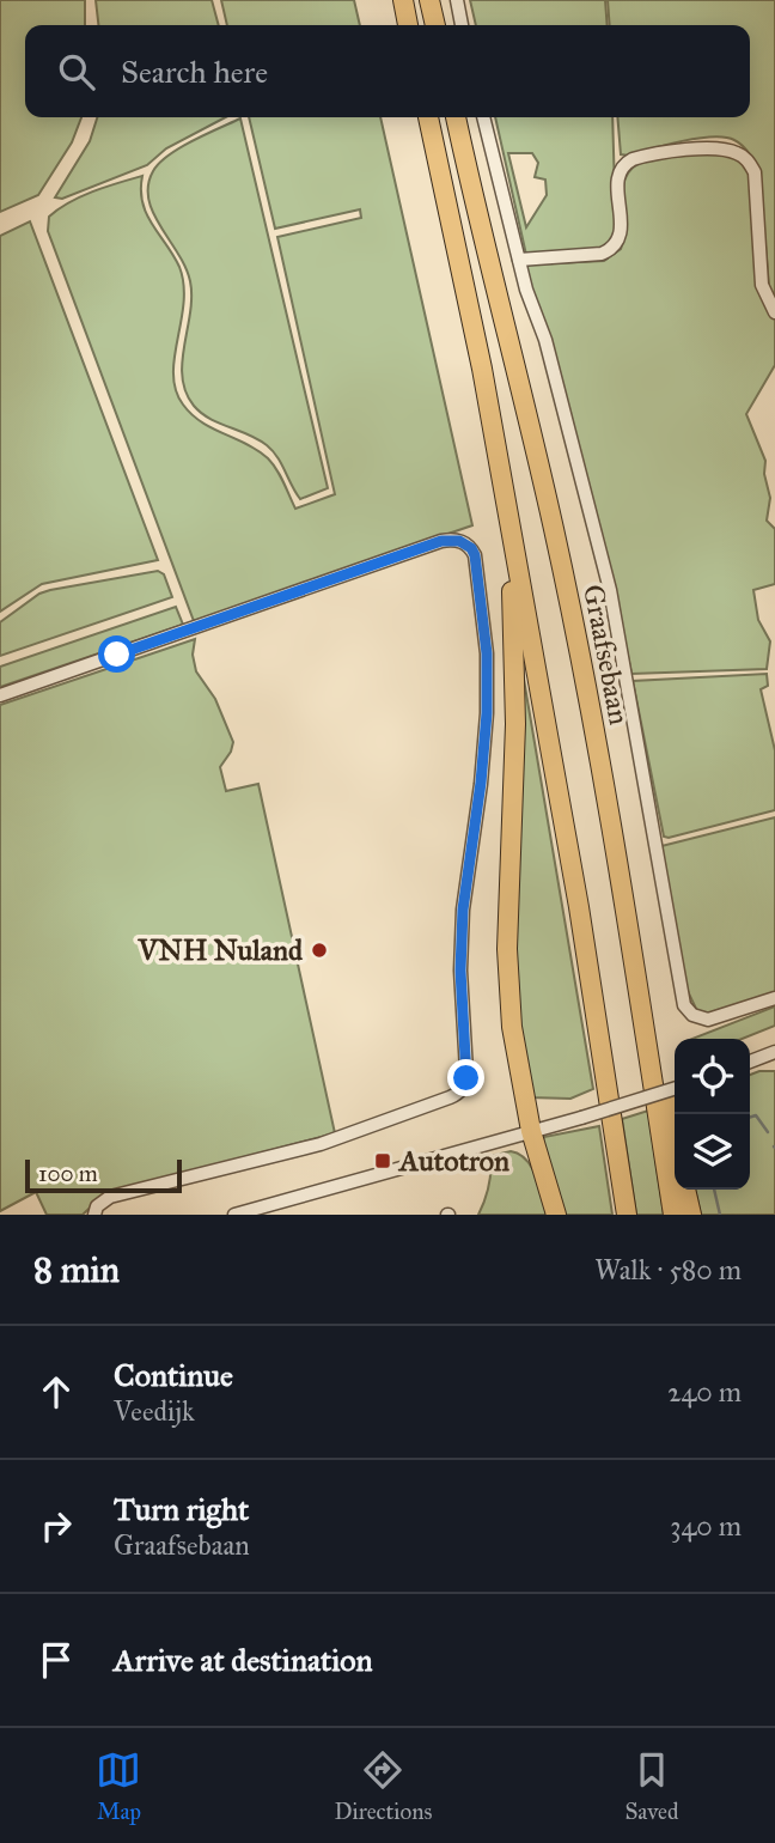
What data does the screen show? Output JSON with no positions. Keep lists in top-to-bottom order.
{
  "streets": {
    "highway": ["Graafsebaan"]
  },
  "places": {
    "other": ["VNH Nuland"],
    "transit": ["Autotron"]
  },
  "scale_bar": "100 m",
  "page": {
    "search": "Search here",
    "scale": "100 m",
    "heading": ["8 min", "Walk · 580 m"],
    "list": [
      ["Continue", "Veedijk", "240 m"],
      ["Turn right", "Graafsebaan", "340 m"],
      "Arrive at destination"
    ],
    "nav": ["Map", "Directions", "Saved"]
  }
}
